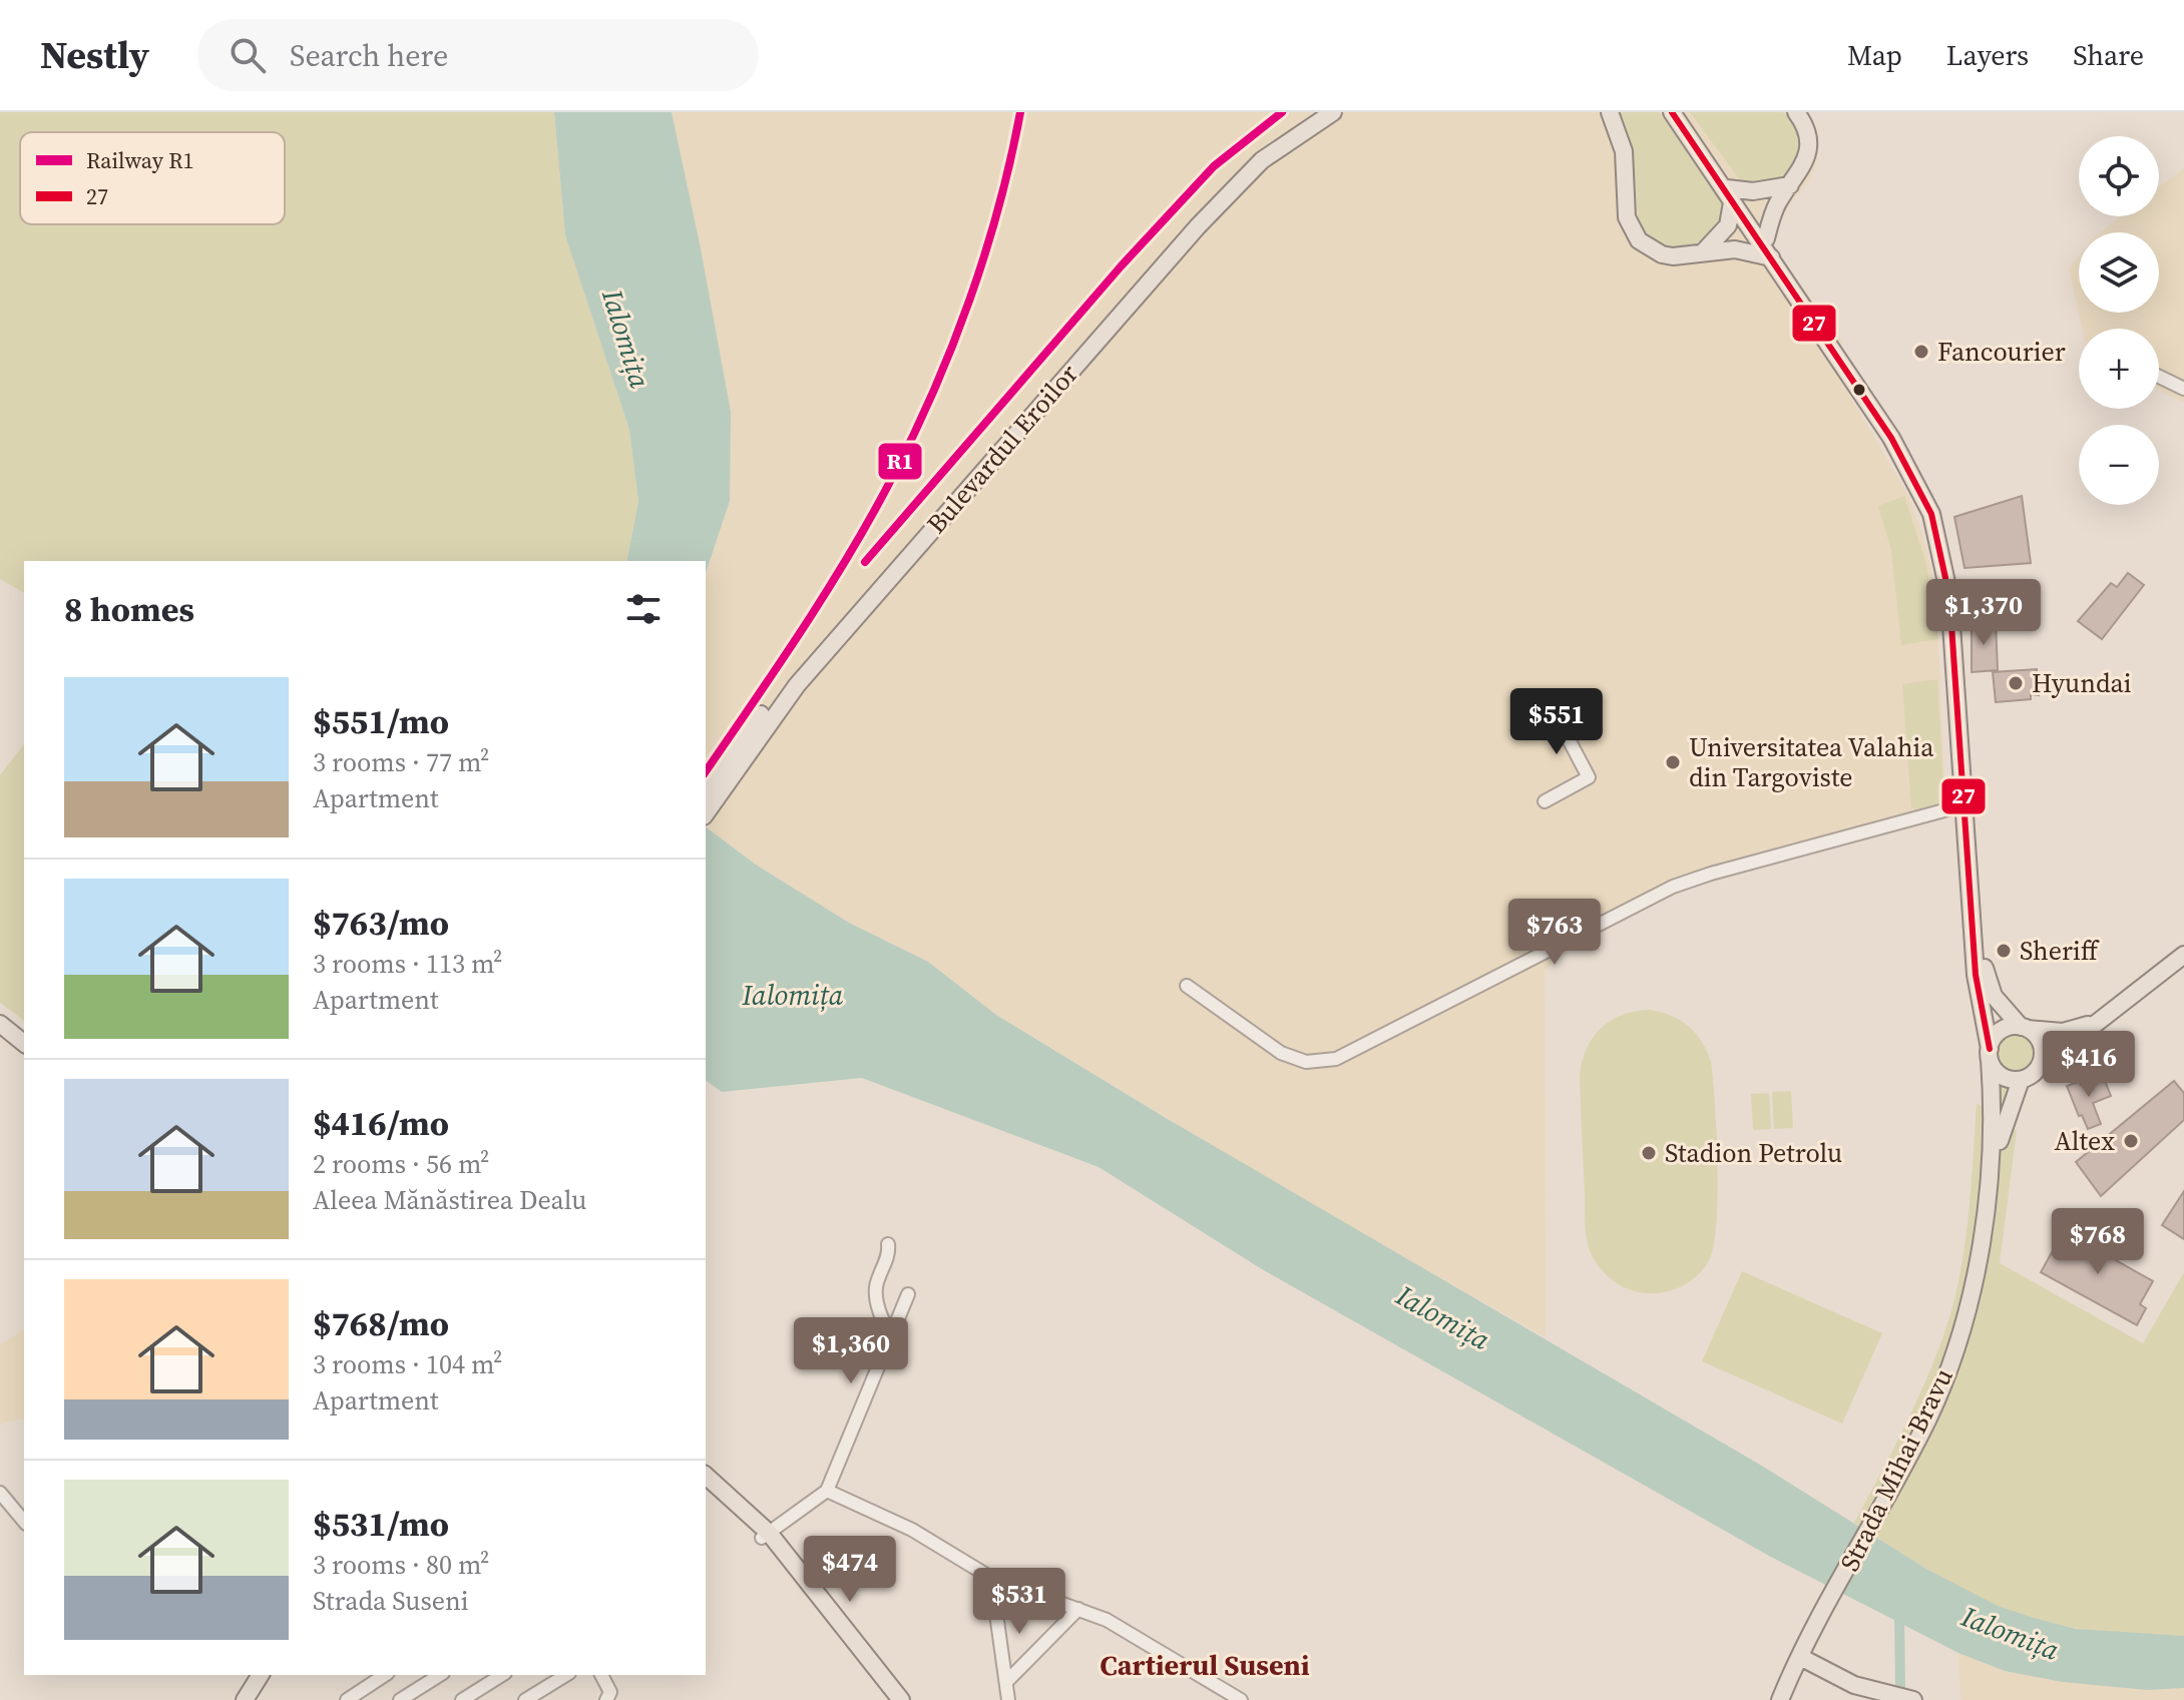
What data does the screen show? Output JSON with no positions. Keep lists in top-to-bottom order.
{
  "streets": {
    "main road": ["Bulevardul Eroilor", "Strada Mihai Bravu"]
  },
  "districts": ["Cartierul Suseni"],
  "water": ["Ialomița"],
  "places": [
    "Fancourier",
    "Hyundai",
    "Universitatea Valahia din Targoviste",
    "Sheriff",
    "Altex",
    "Stadion Petrolu"
  ],
  "lines": ["rail line R1", "transit line 27"],
  "legend": ["Railway R1", "27"],
  "page": {
    "header": "Nestly",
    "search": "Search here",
    "nav": ["Map", "Layers", "Share"],
    "map_buttons": ["+", "−"],
    "heading": "8 homes",
    "price": [
      "$1,370",
      "$551",
      "$763",
      "$416",
      "$768",
      "$1,360",
      "$474",
      "$531"
    ],
    "list": [
      {
        "name": "$551/mo",
        "note": "3 rooms · 77 m² · Apartment"
      },
      {
        "name": "$763/mo",
        "note": "3 rooms · 113 m² · Apartment"
      },
      {
        "name": "$416/mo",
        "note": "2 rooms · 56 m² · Aleea Mănăstirea Dealu"
      },
      {
        "name": "$768/mo",
        "note": "3 rooms · 104 m² · Apartment"
      },
      {
        "name": "$531/mo",
        "note": "3 rooms · 80 m² · Strada Suseni"
      }
    ]
  }
}
